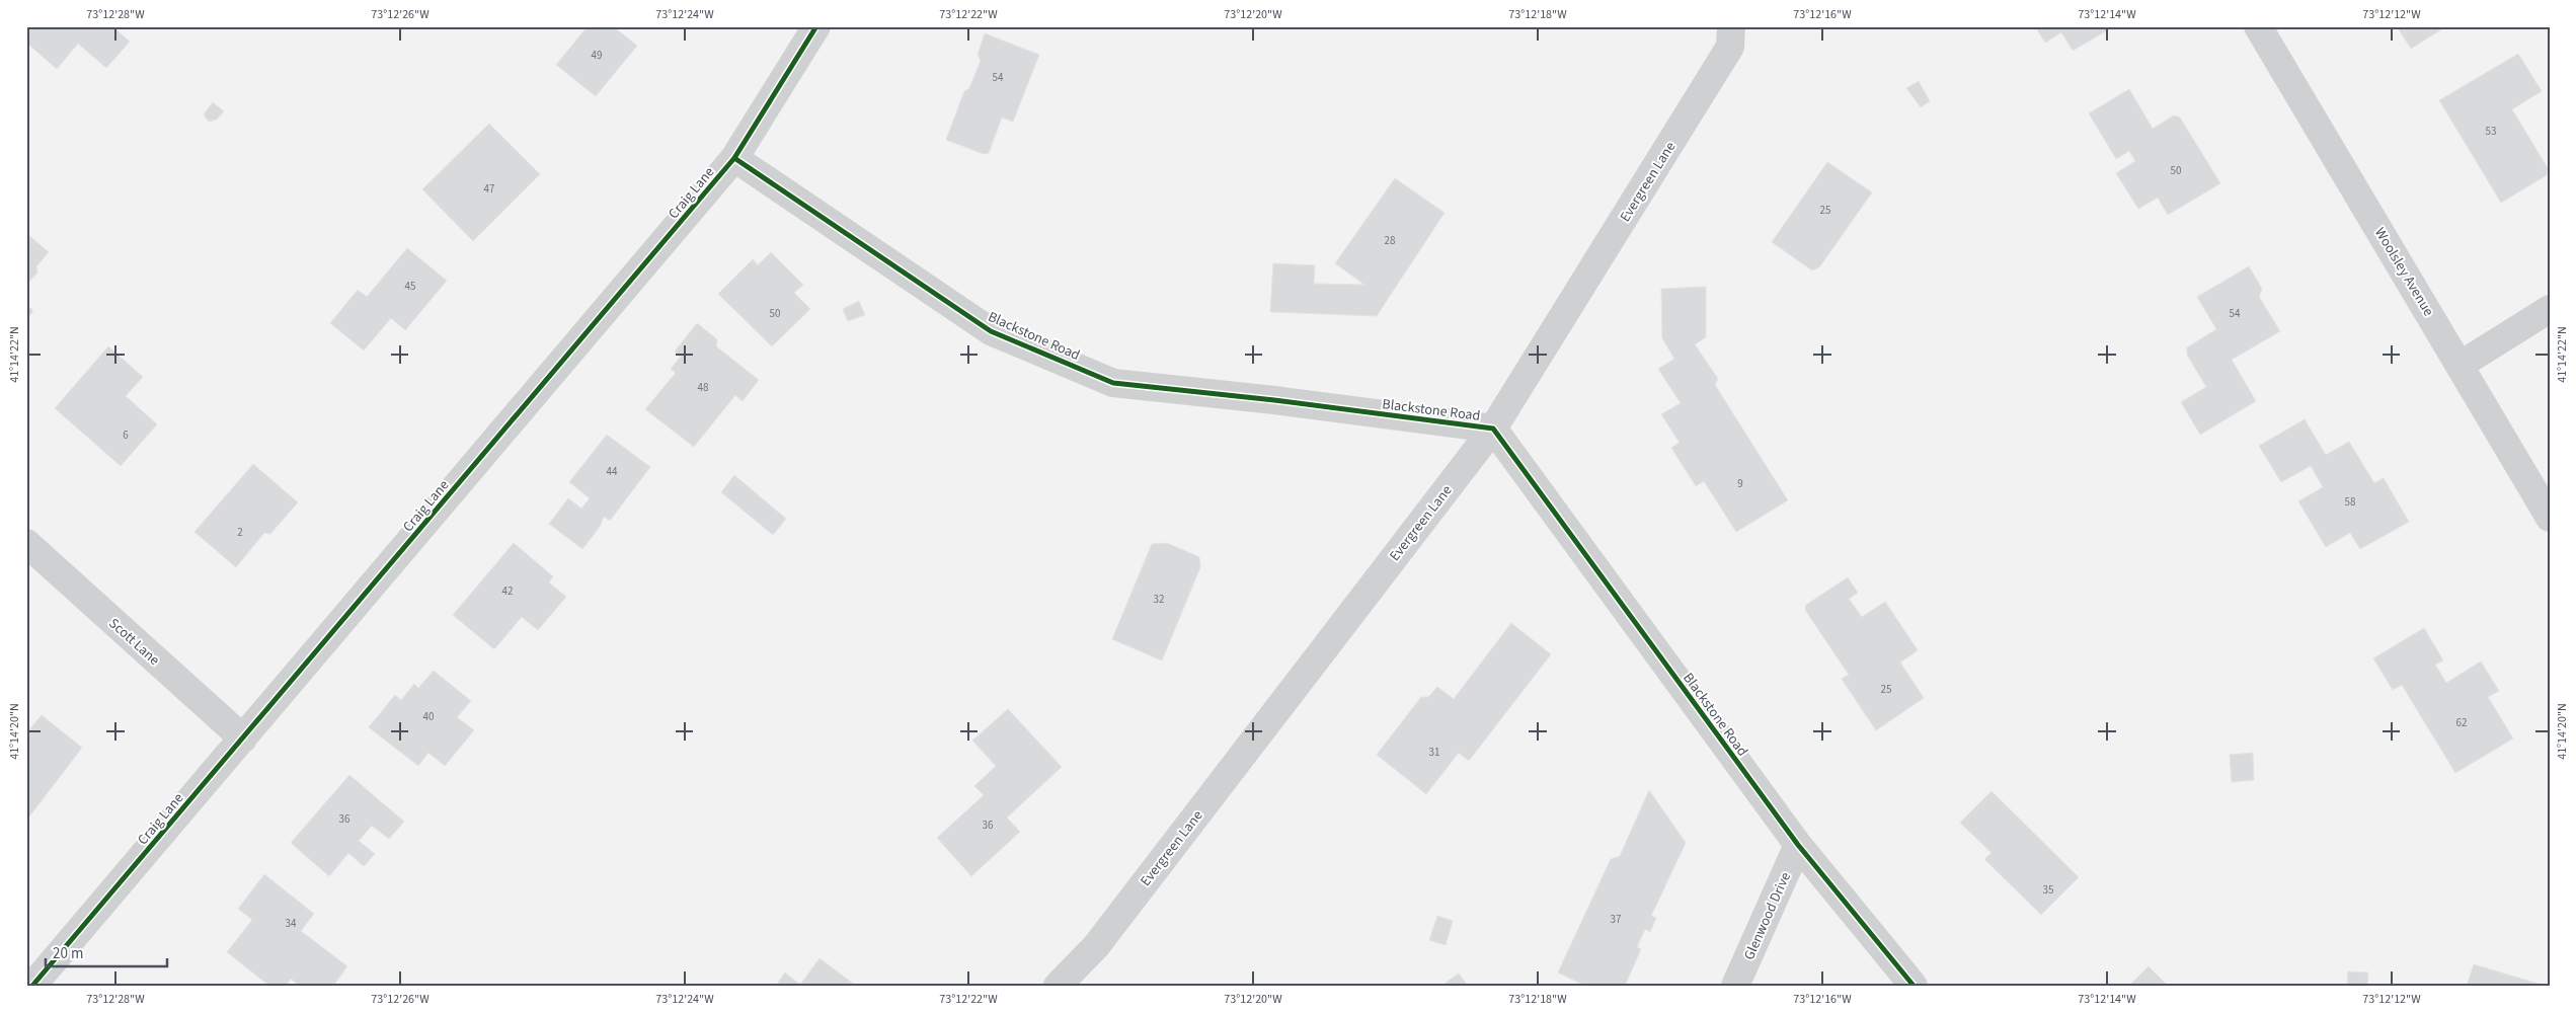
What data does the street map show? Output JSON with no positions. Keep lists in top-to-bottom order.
{
  "streets": {
    "street": [
      "Evergreen Lane",
      "Craig Lane",
      "Woolsley Avenue",
      "Blackstone Road",
      "Scott Lane",
      "Glenwood Drive"
    ]
  },
  "crossings": [
    ["Evergreen Lane", "Blackstone Road"],
    ["Craig Lane", "Blackstone Road"],
    ["Craig Lane", "Scott Lane"],
    ["Blackstone Road", "Glenwood Drive"]
  ],
  "house_numbers": [
    "49",
    "54",
    "53",
    "50",
    "47",
    "25",
    "28",
    "45",
    "50",
    "54",
    "48",
    "6",
    "44",
    "9",
    "58",
    "2",
    "42",
    "32",
    "25",
    "40",
    "62",
    "31",
    "36",
    "36",
    "35",
    "37",
    "34"
  ],
  "scale_bar": "20 m",
  "coordinates": [
    "73°12'28\"W",
    "73°12'26\"W",
    "73°12'24\"W",
    "73°12'22\"W",
    "73°12'20\"W",
    "73°12'18\"W",
    "73°12'16\"W",
    "73°12'14\"W",
    "73°12'12\"W",
    "41°14'22\"N",
    "41°14'20\"N"
  ]
}
